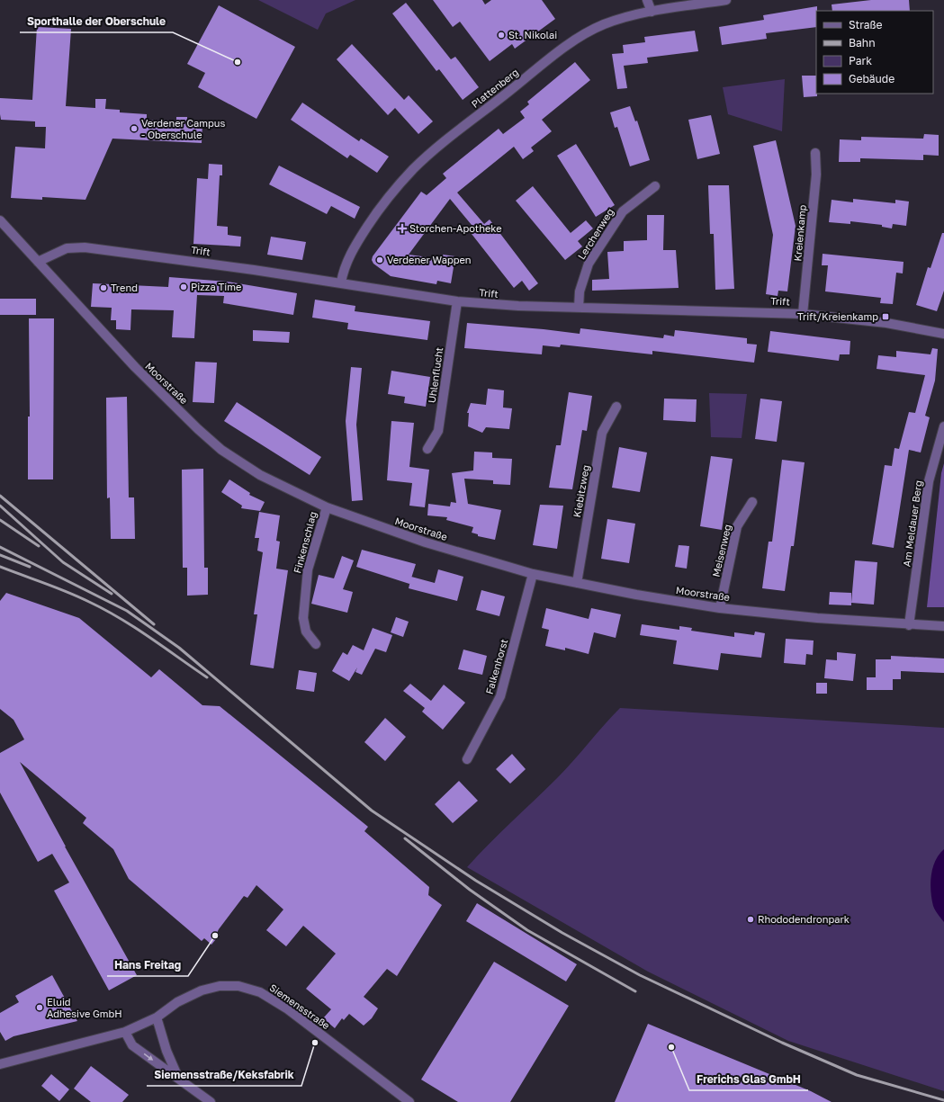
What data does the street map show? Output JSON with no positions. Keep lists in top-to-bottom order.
{
  "streets": {
    "street": [
      "Plattenberg",
      "Kreienkamp",
      "Lerchenweg",
      "Trift",
      "Uhlenflucht",
      "Moorstraße",
      "Kiebitzweg",
      "Am Meldauer Berg",
      "Finkenschlag",
      "Meisenweg",
      "Falkenhorst",
      "Siemensstraße"
    ]
  },
  "crossings": [
    ["Plattenberg", "Trift"],
    ["Kreienkamp", "Trift"],
    ["Lerchenweg", "Trift"],
    ["Trift", "Uhlenflucht"],
    ["Trift", "Moorstraße"],
    ["Moorstraße", "Kiebitzweg"],
    ["Moorstraße", "Am Meldauer Berg"],
    ["Moorstraße", "Finkenschlag"],
    ["Moorstraße", "Meisenweg"],
    ["Moorstraße", "Falkenhorst"]
  ],
  "places": {
    "other": [
      "St. Nikolai",
      "Sporthalle der Oberschule",
      "Verdener Campus - Oberschule",
      "Verdener Wappen",
      "Pizza Time",
      "Trend",
      "Rhododendronpark",
      "Hans Freitag",
      "Eluid Adhesive GmbH",
      "Siemensstraße/Keksfabrik",
      "Frerichs Glas GmbH"
    ],
    "health": ["Storchen-Apotheke"],
    "transit": ["Trift/Kreienkamp"]
  },
  "legend": [
    "Straße",
    "Bahn",
    "Park",
    "Gebäude"
  ]
}
